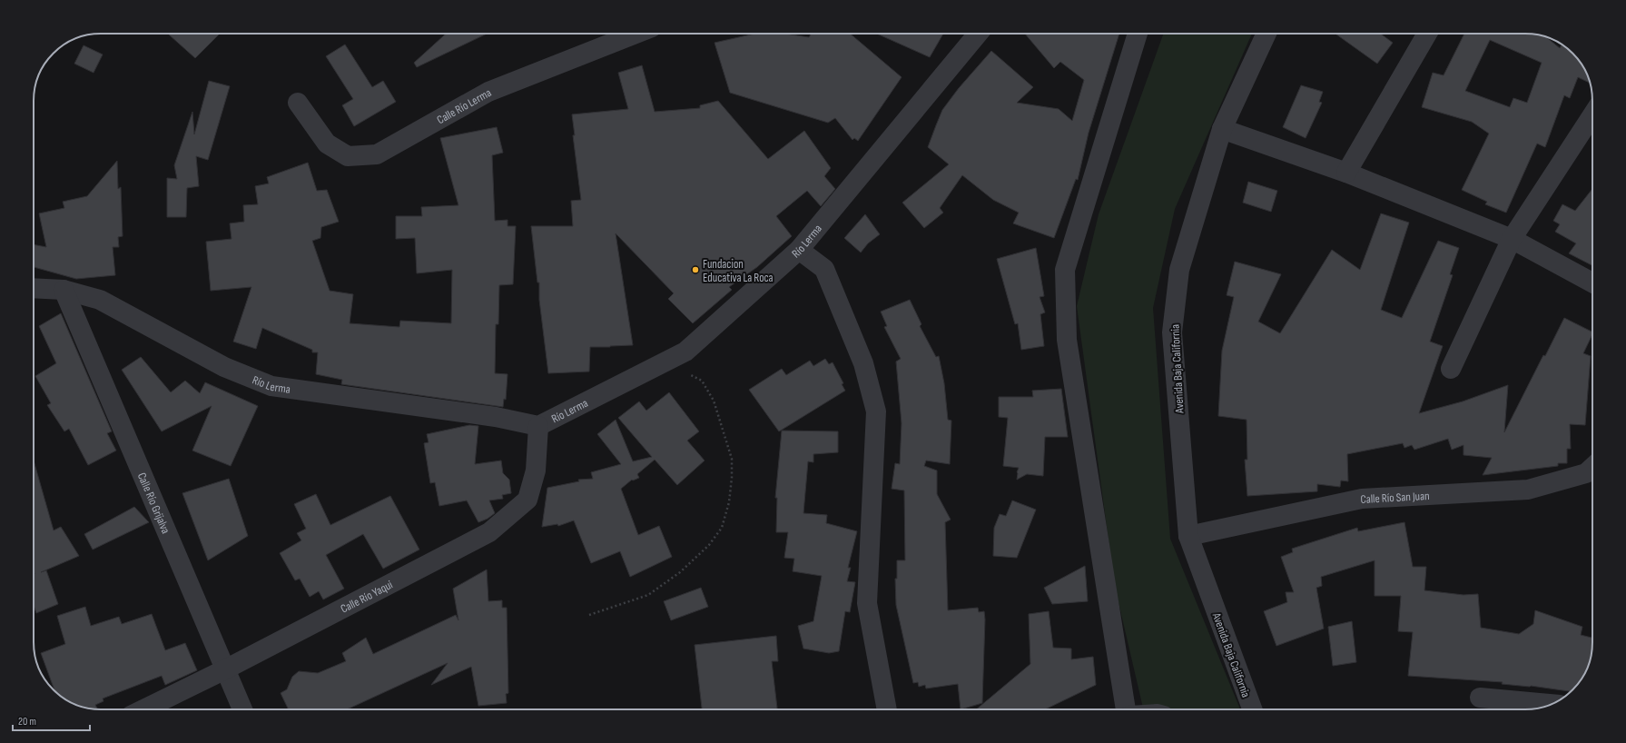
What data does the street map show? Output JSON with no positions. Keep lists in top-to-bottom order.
{
  "streets": {
    "street": [
      "Calle Río Lerma",
      "Río Lerma",
      "Avenida Baja California",
      "Calle Río San Juan",
      "Calle Río Grijalva",
      "Calle Río Yaqui"
    ]
  },
  "crossings": [
    ["Río Lerma", "Calle Río Grijalva"],
    ["Río Lerma", "Calle Río Yaqui"],
    ["Avenida Baja California", "Calle Río San Juan"],
    ["Calle Río Grijalva", "Calle Río Yaqui"]
  ],
  "places": ["Fundacion Educativa La Roca"],
  "scale_bar": "20 m"
}
